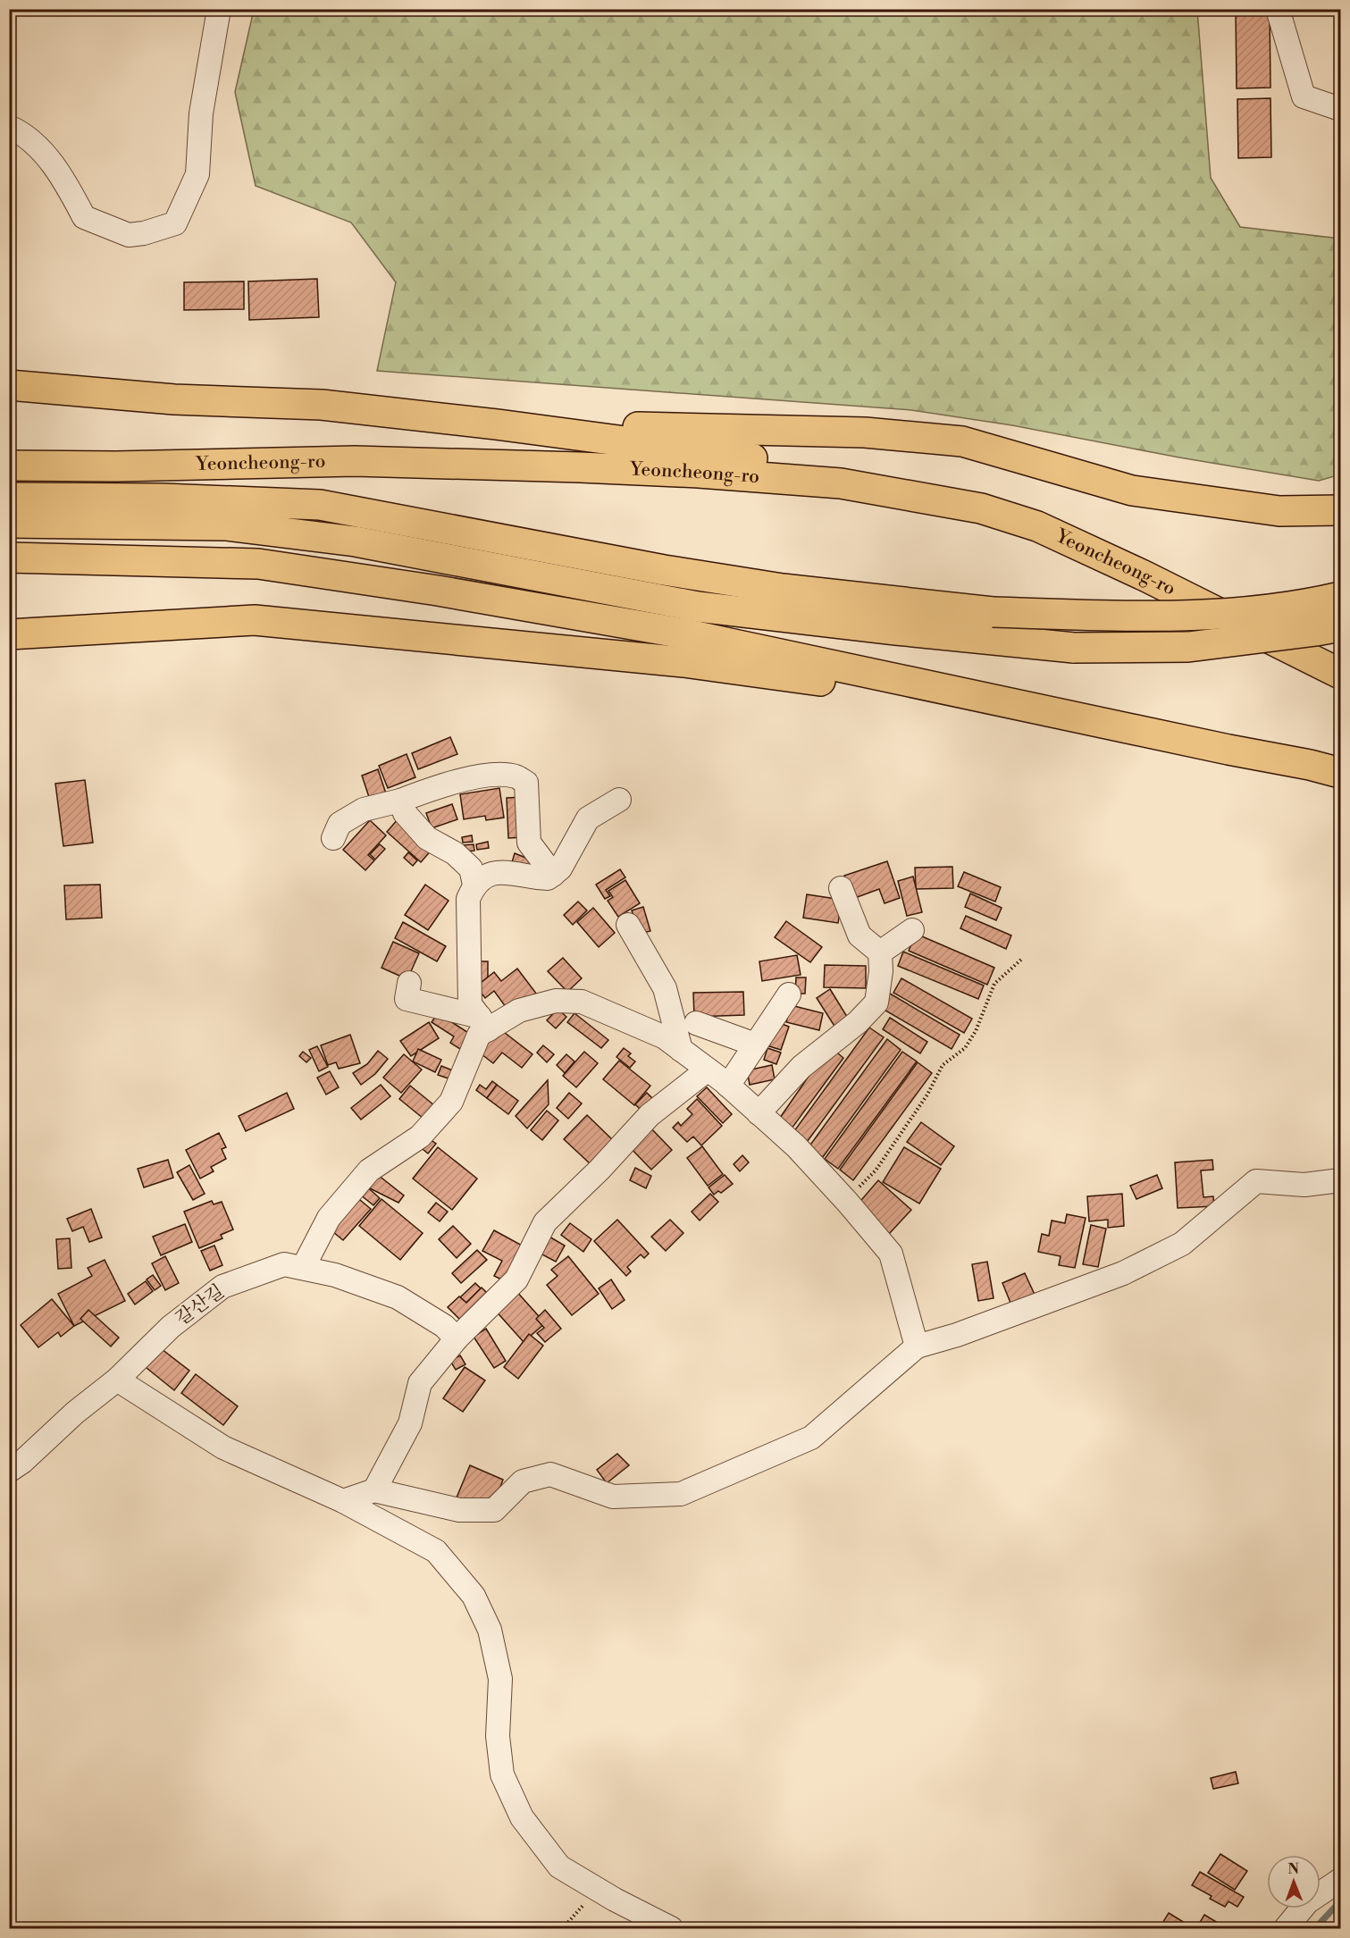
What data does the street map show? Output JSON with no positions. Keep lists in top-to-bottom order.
{
  "streets": {
    "highway": ["Yeoncheong-ro"],
    "street": ["갈산길"]
  },
  "north": "top"
}
